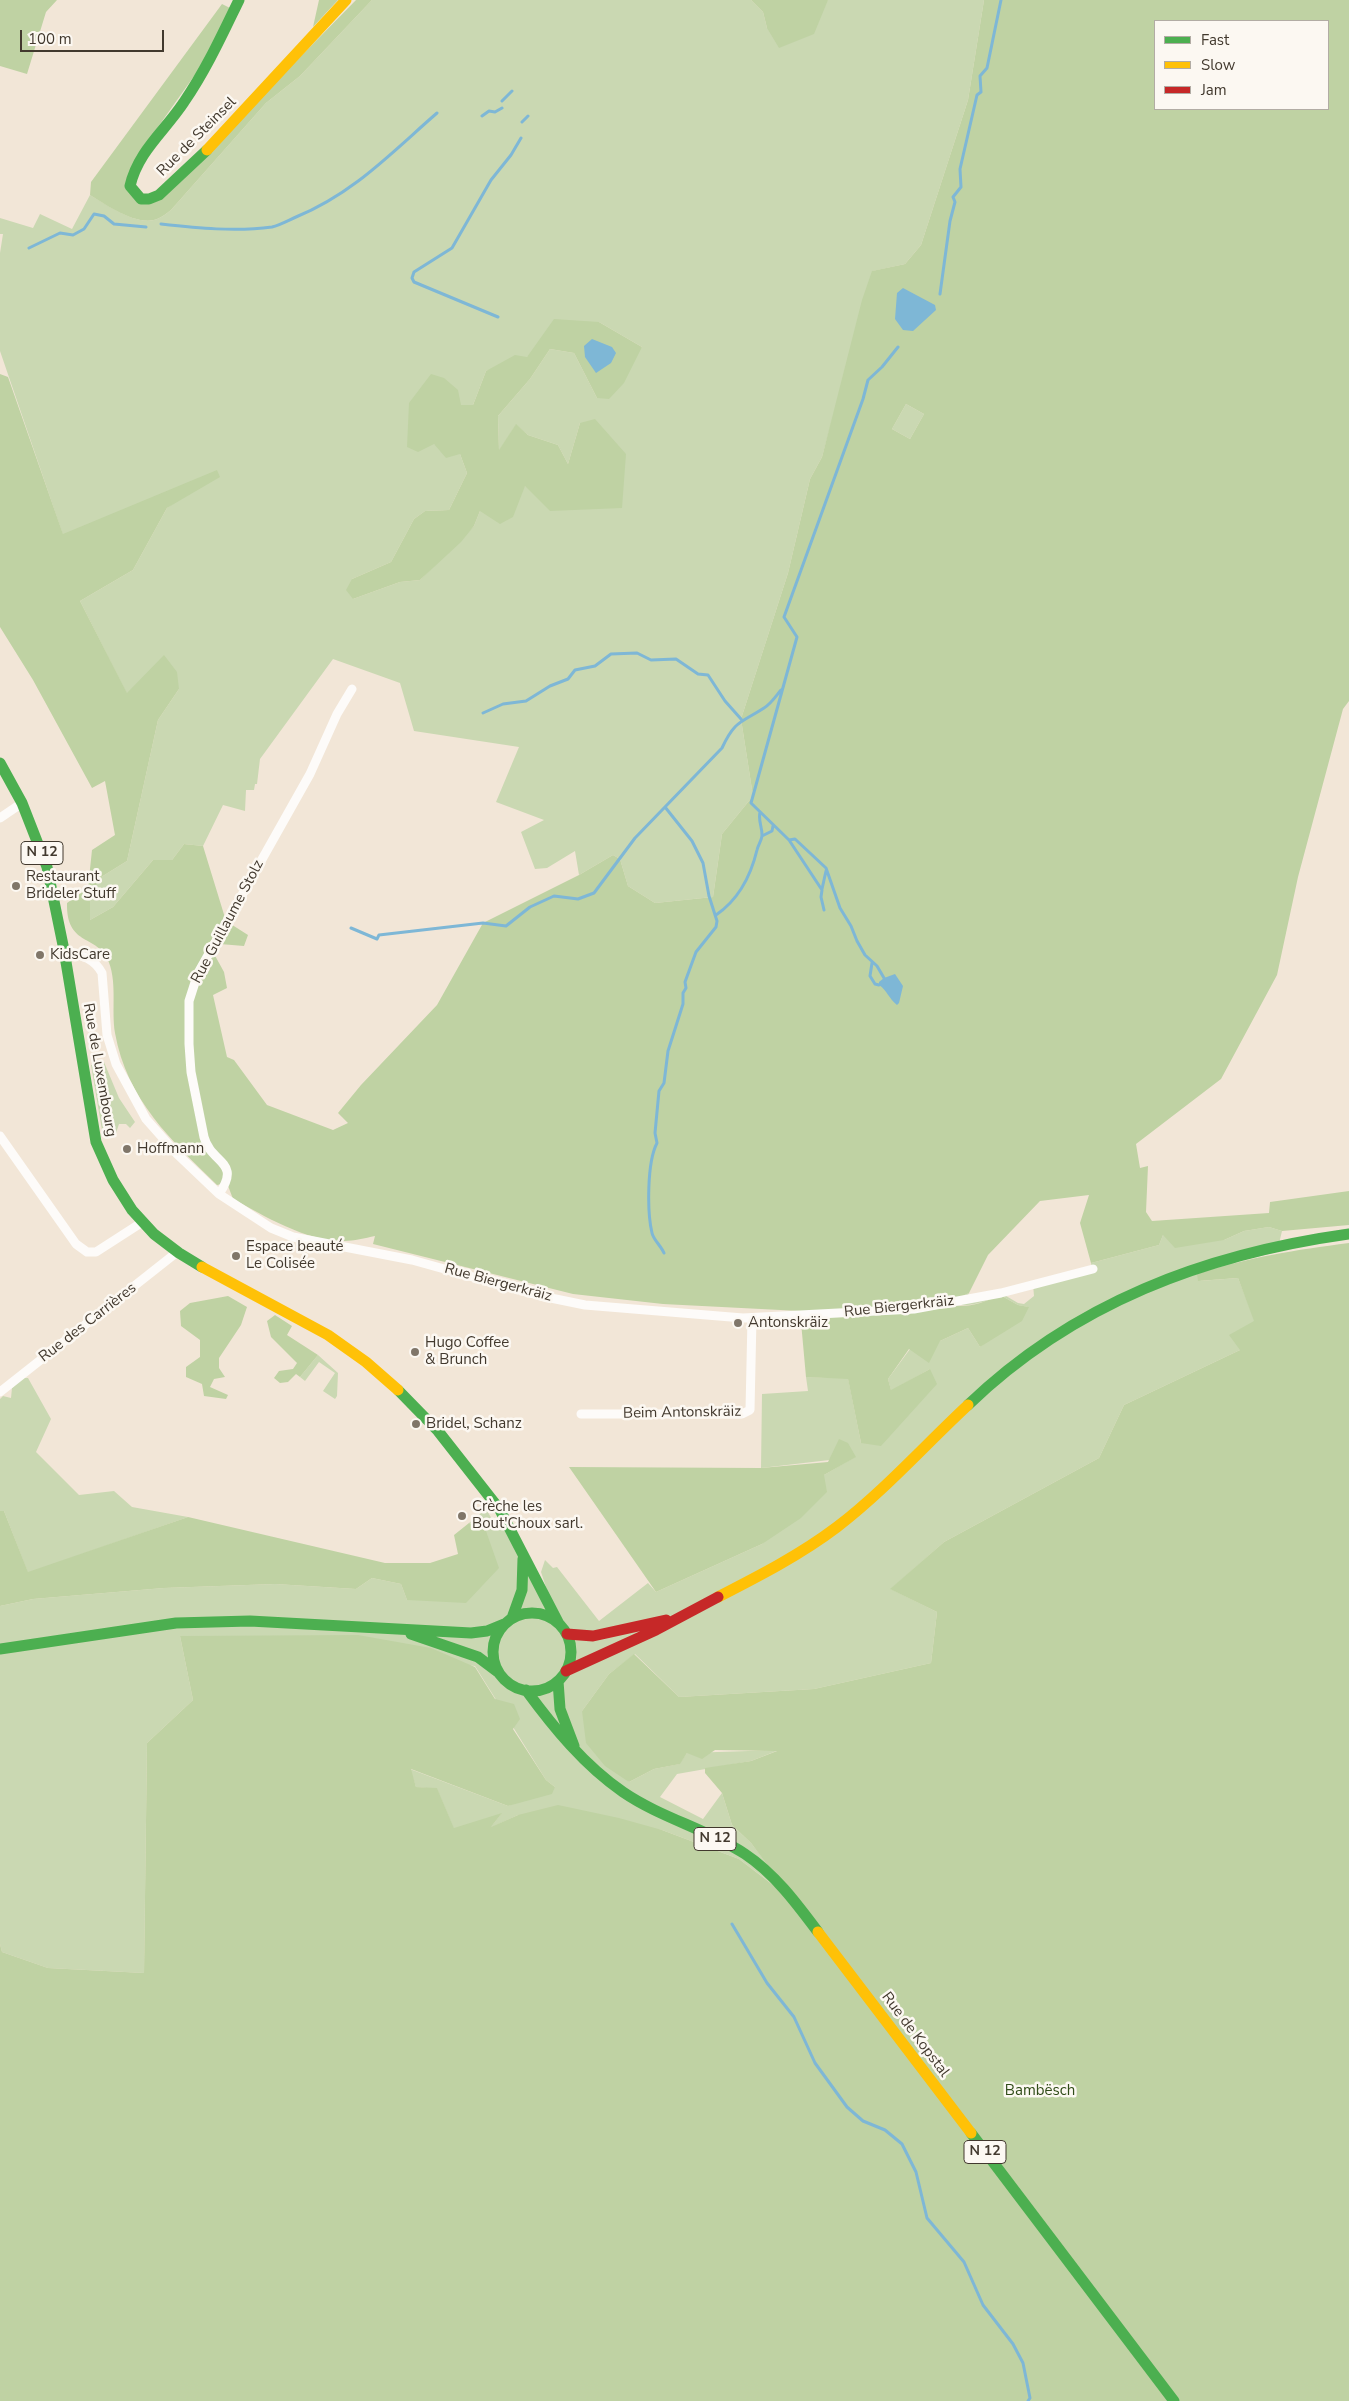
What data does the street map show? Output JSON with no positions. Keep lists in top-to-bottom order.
{
  "streets": {
    "main road": [
      "Rue de Steinsel",
      "N 12",
      "Rue de Luxembourg",
      "Rue de Kopstal"
    ],
    "street": [
      "Rue Guillaume Stolz",
      "Rue Biergerkräiz",
      "Rue des Carrières",
      "Beim Antonskräiz"
    ]
  },
  "crossings": [
    ["Rue Guillaume Stolz", "Rue Biergerkräiz"],
    ["Rue de Luxembourg", "Rue Biergerkräiz"],
    ["Rue de Luxembourg", "Rue des Carrières"],
    ["Rue de Luxembourg", "Rue de Kopstal"],
    ["Rue Biergerkräiz", "Beim Antonskräiz"]
  ],
  "parks": ["Bambësch"],
  "places": [
    "Restaurant Brideler Stuff",
    "KidsCare",
    "Hoffmann",
    "Espace beauté Le Colisée",
    "Antonskräiz",
    "Hugo Coffee & Brunch",
    "Bridel, Schanz",
    "Crèche les Bout'Choux sarl."
  ],
  "legend": ["Fast", "Slow", "Jam"],
  "scale_bar": "100 m"
}
